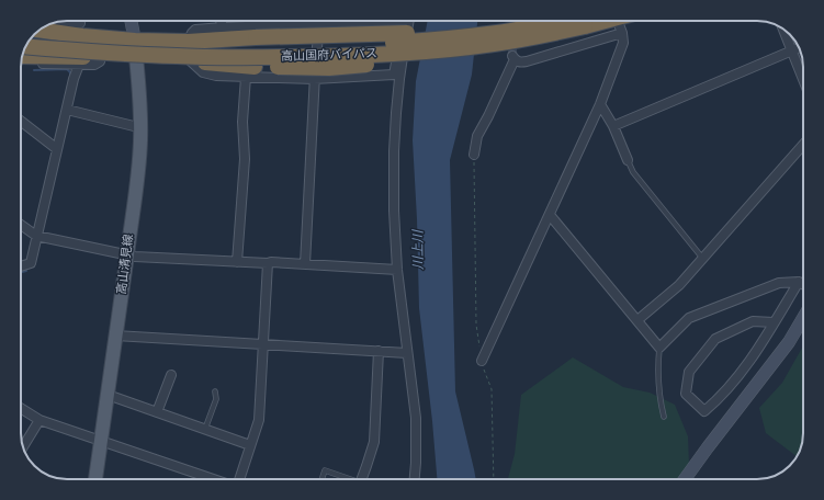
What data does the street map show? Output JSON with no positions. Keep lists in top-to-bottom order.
{
  "streets": {
    "highway": ["高山国府バイパス"],
    "main road": ["高山清見線"]
  },
  "water": ["川上川"]
}
